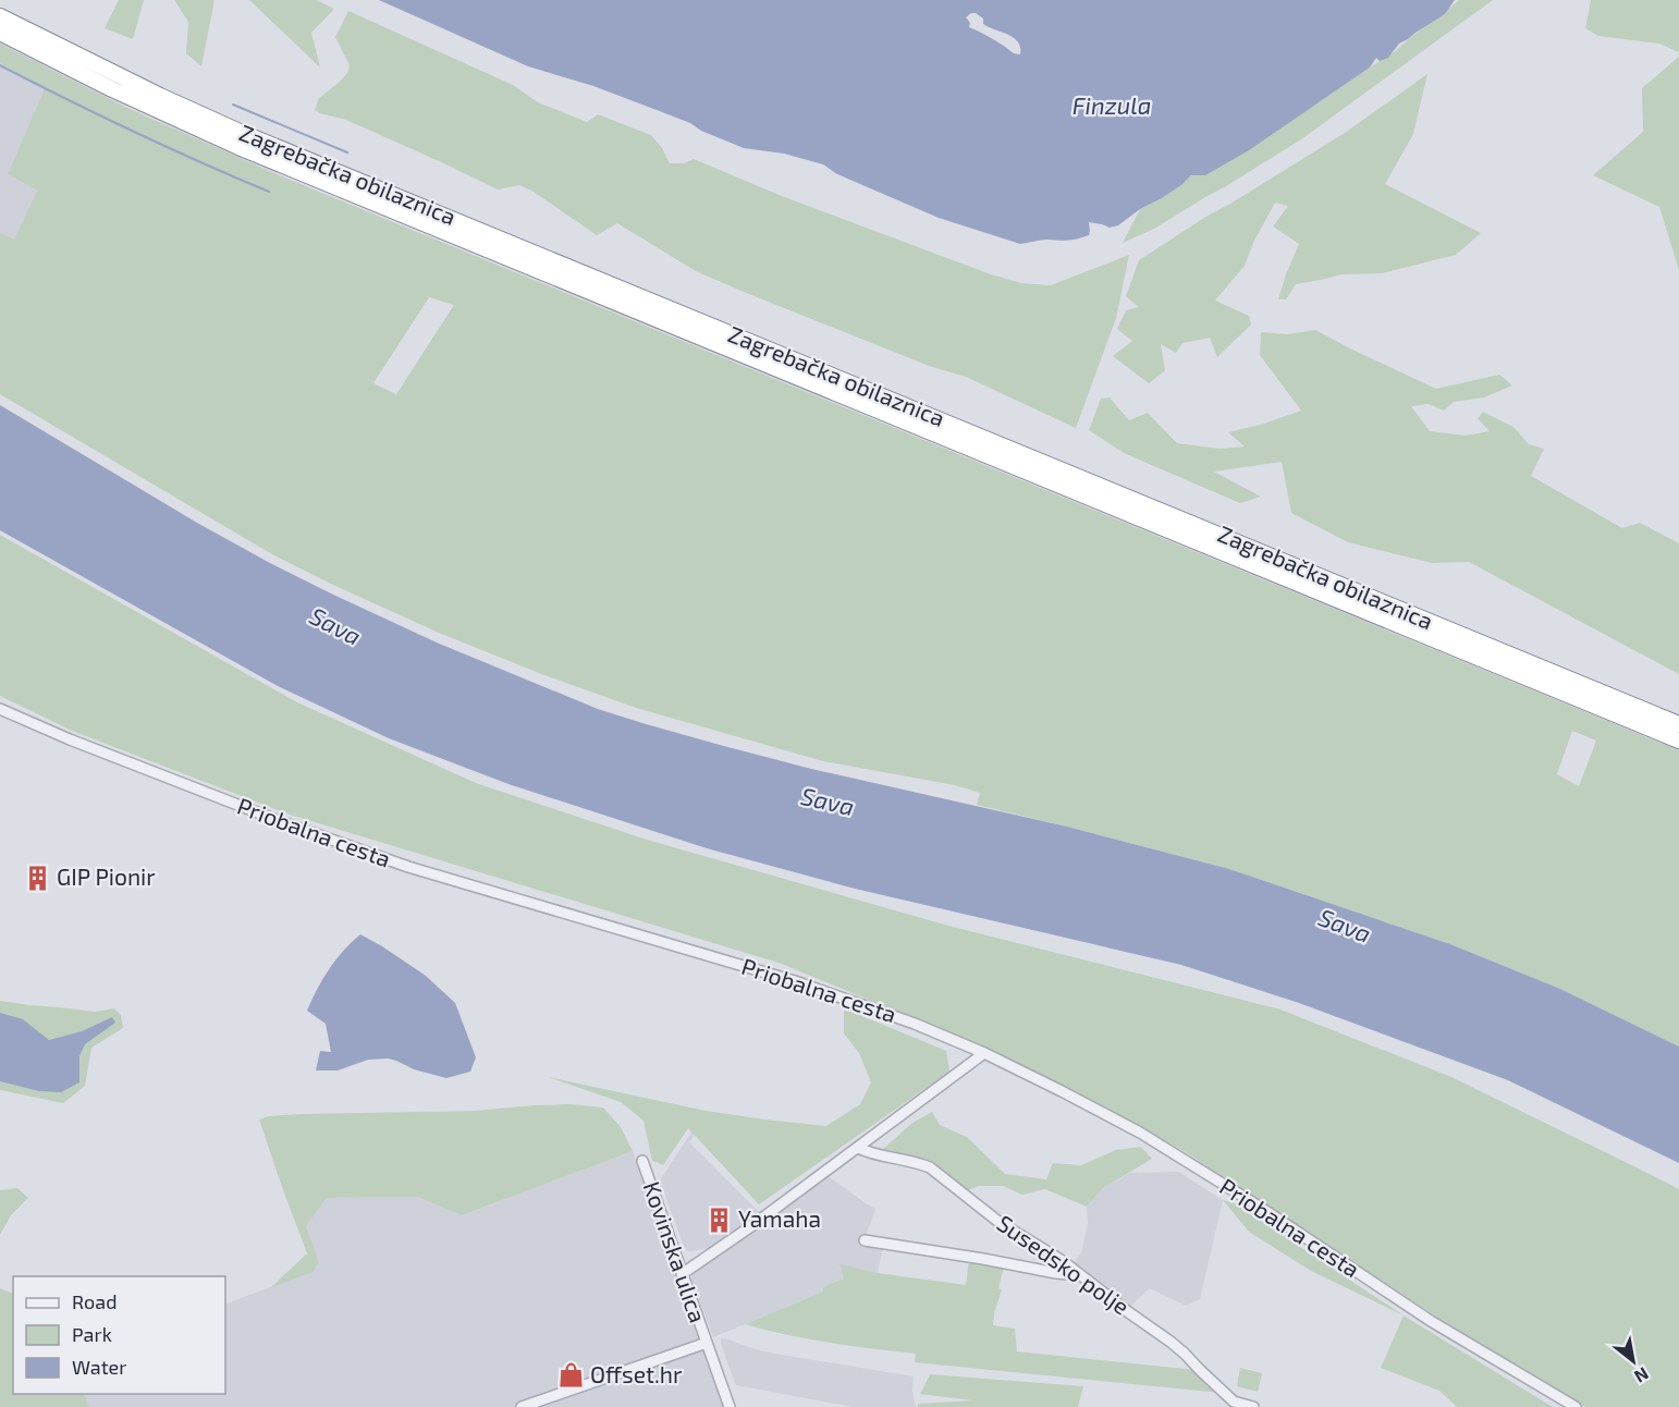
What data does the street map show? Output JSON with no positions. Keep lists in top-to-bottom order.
{
  "streets": {
    "highway": ["Zagrebačka obilaznica"],
    "street": ["Priobalna cesta", "Kovinska ulica", "Susedsko polje"]
  },
  "water": ["Finzula", "Sava"],
  "places": {
    "building": ["GIP Pionir", "Yamaha"],
    "shop": ["Offset.hr"]
  },
  "legend": ["Road", "Park", "Water"],
  "north": "bottom right"
}
